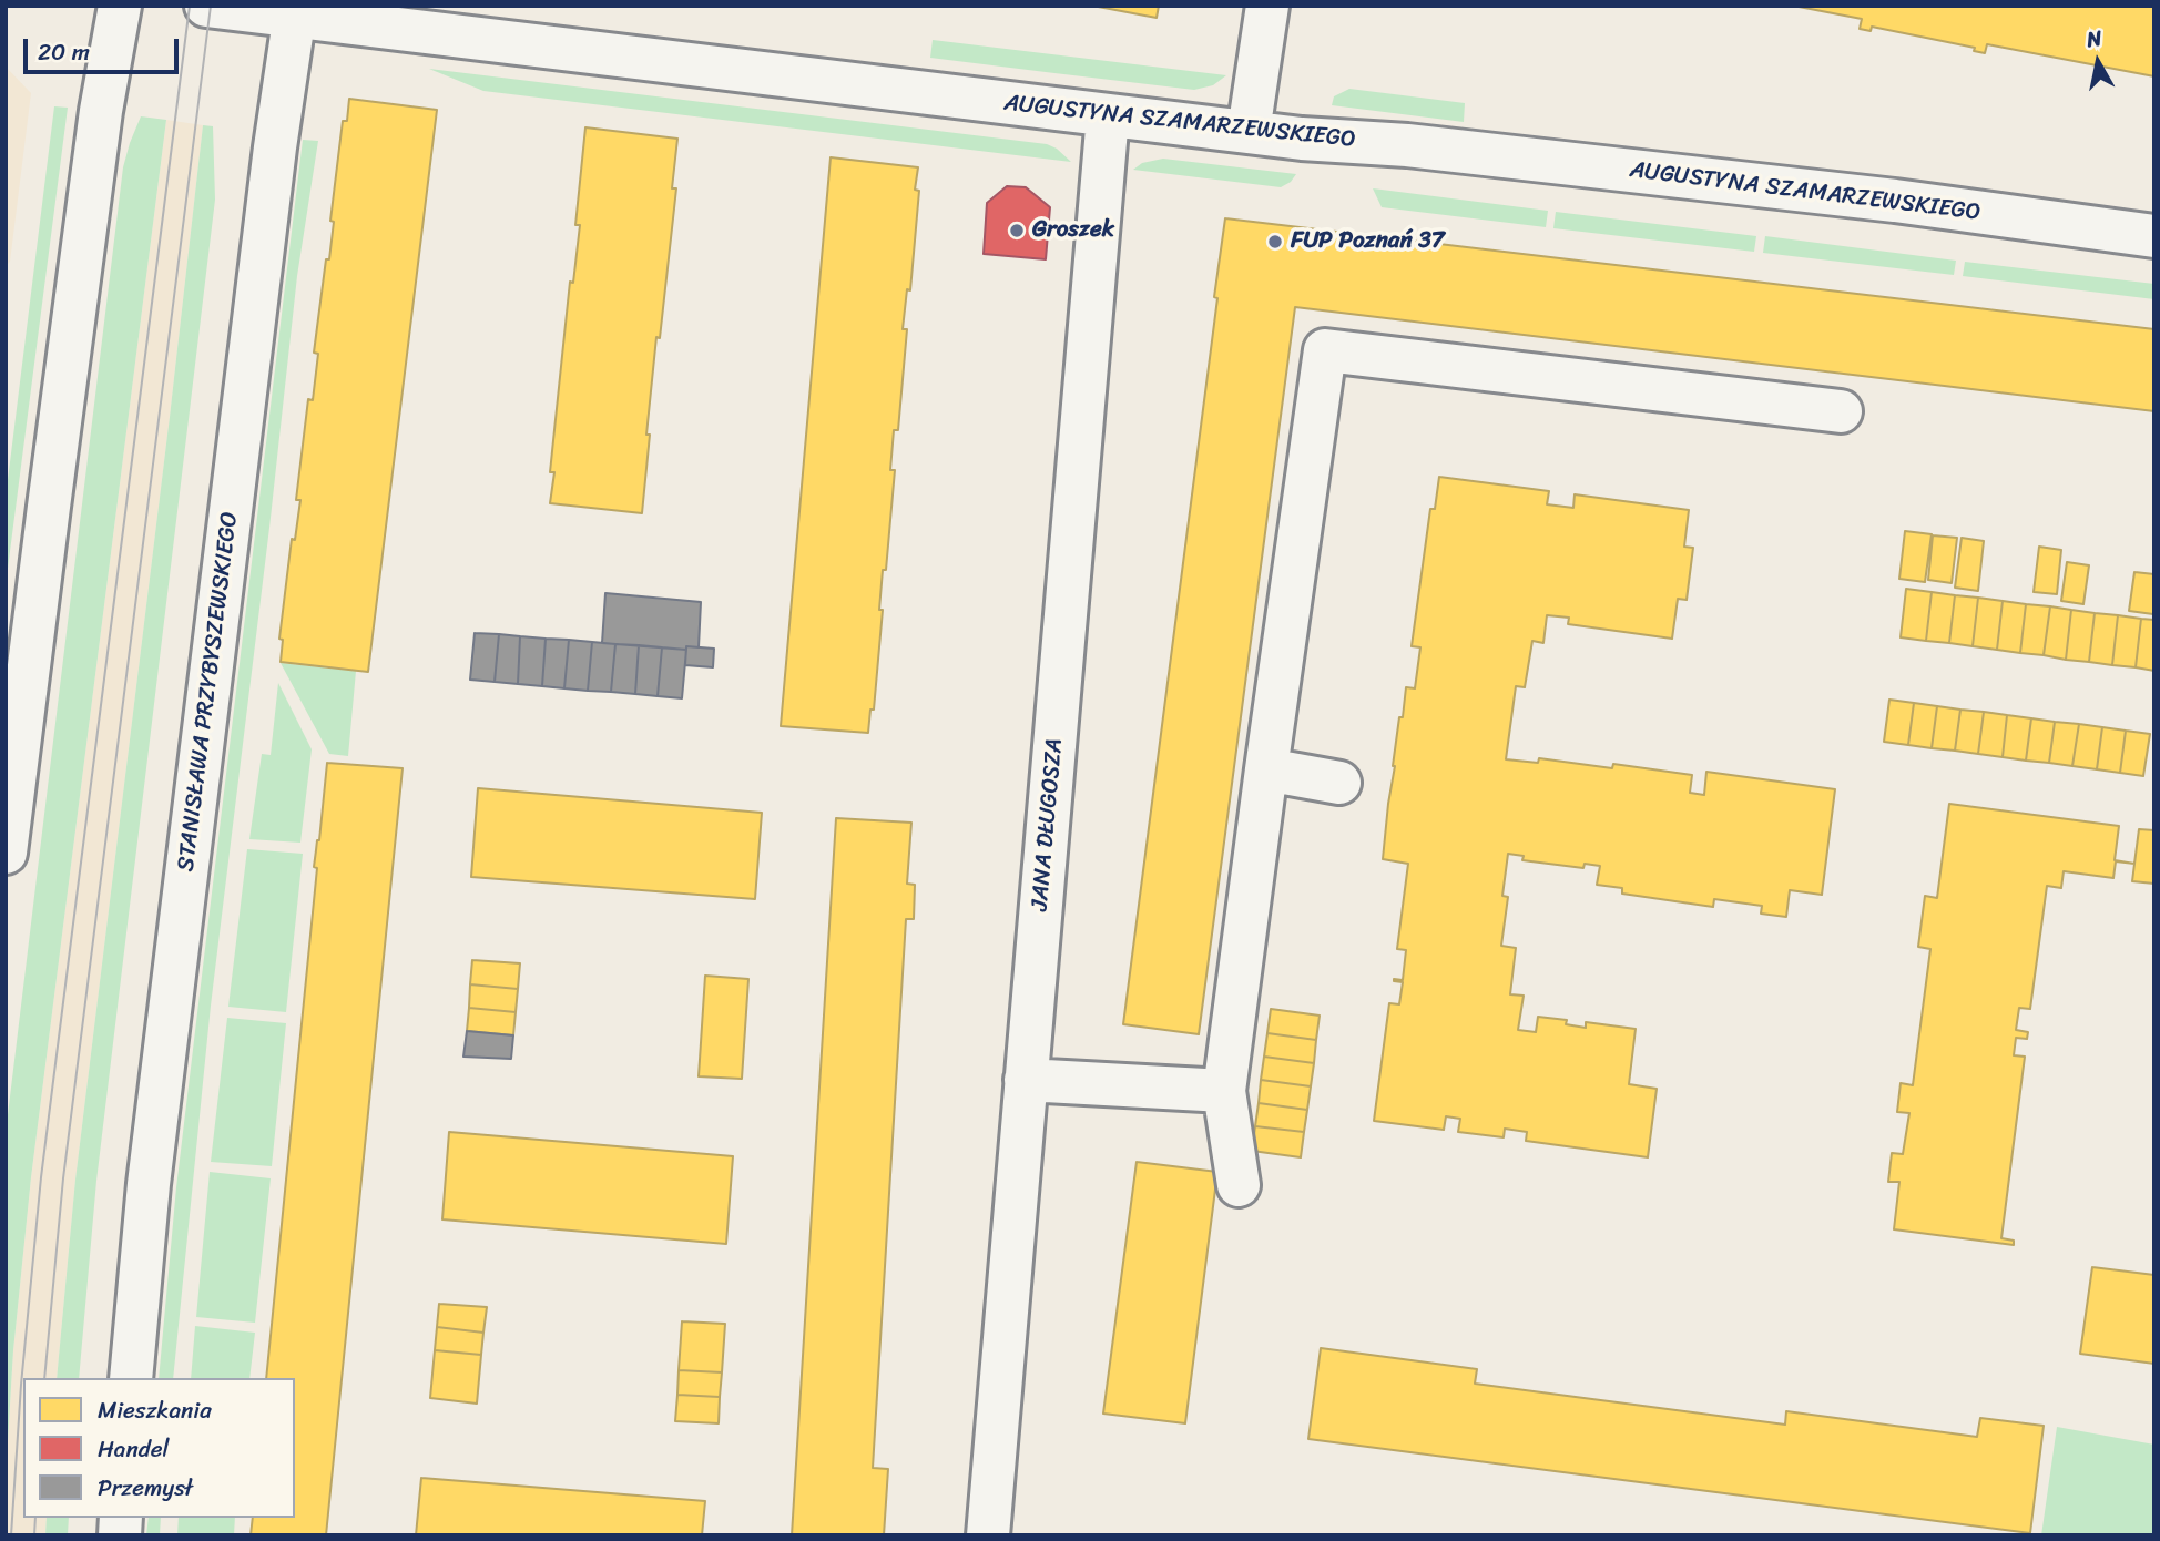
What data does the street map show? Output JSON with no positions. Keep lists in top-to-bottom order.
{
  "streets": {
    "street": ["AUGUSTYNA SZAMARZEWSKIEGO", "STANISŁAWA PRZYBYSZEWSKIEGO", "JANA DŁUGOSZA"]
  },
  "crossings": [
    ["AUGUSTYNA SZAMARZEWSKIEGO", "STANISŁAWA PRZYBYSZEWSKIEGO"],
    ["AUGUSTYNA SZAMARZEWSKIEGO", "JANA DŁUGOSZA"]
  ],
  "places": ["Groszek", "FUP Poznań 37"],
  "legend": ["Mieszkania", "Handel", "Przemysł"],
  "scale_bar": "20 m",
  "north": "top"
}
